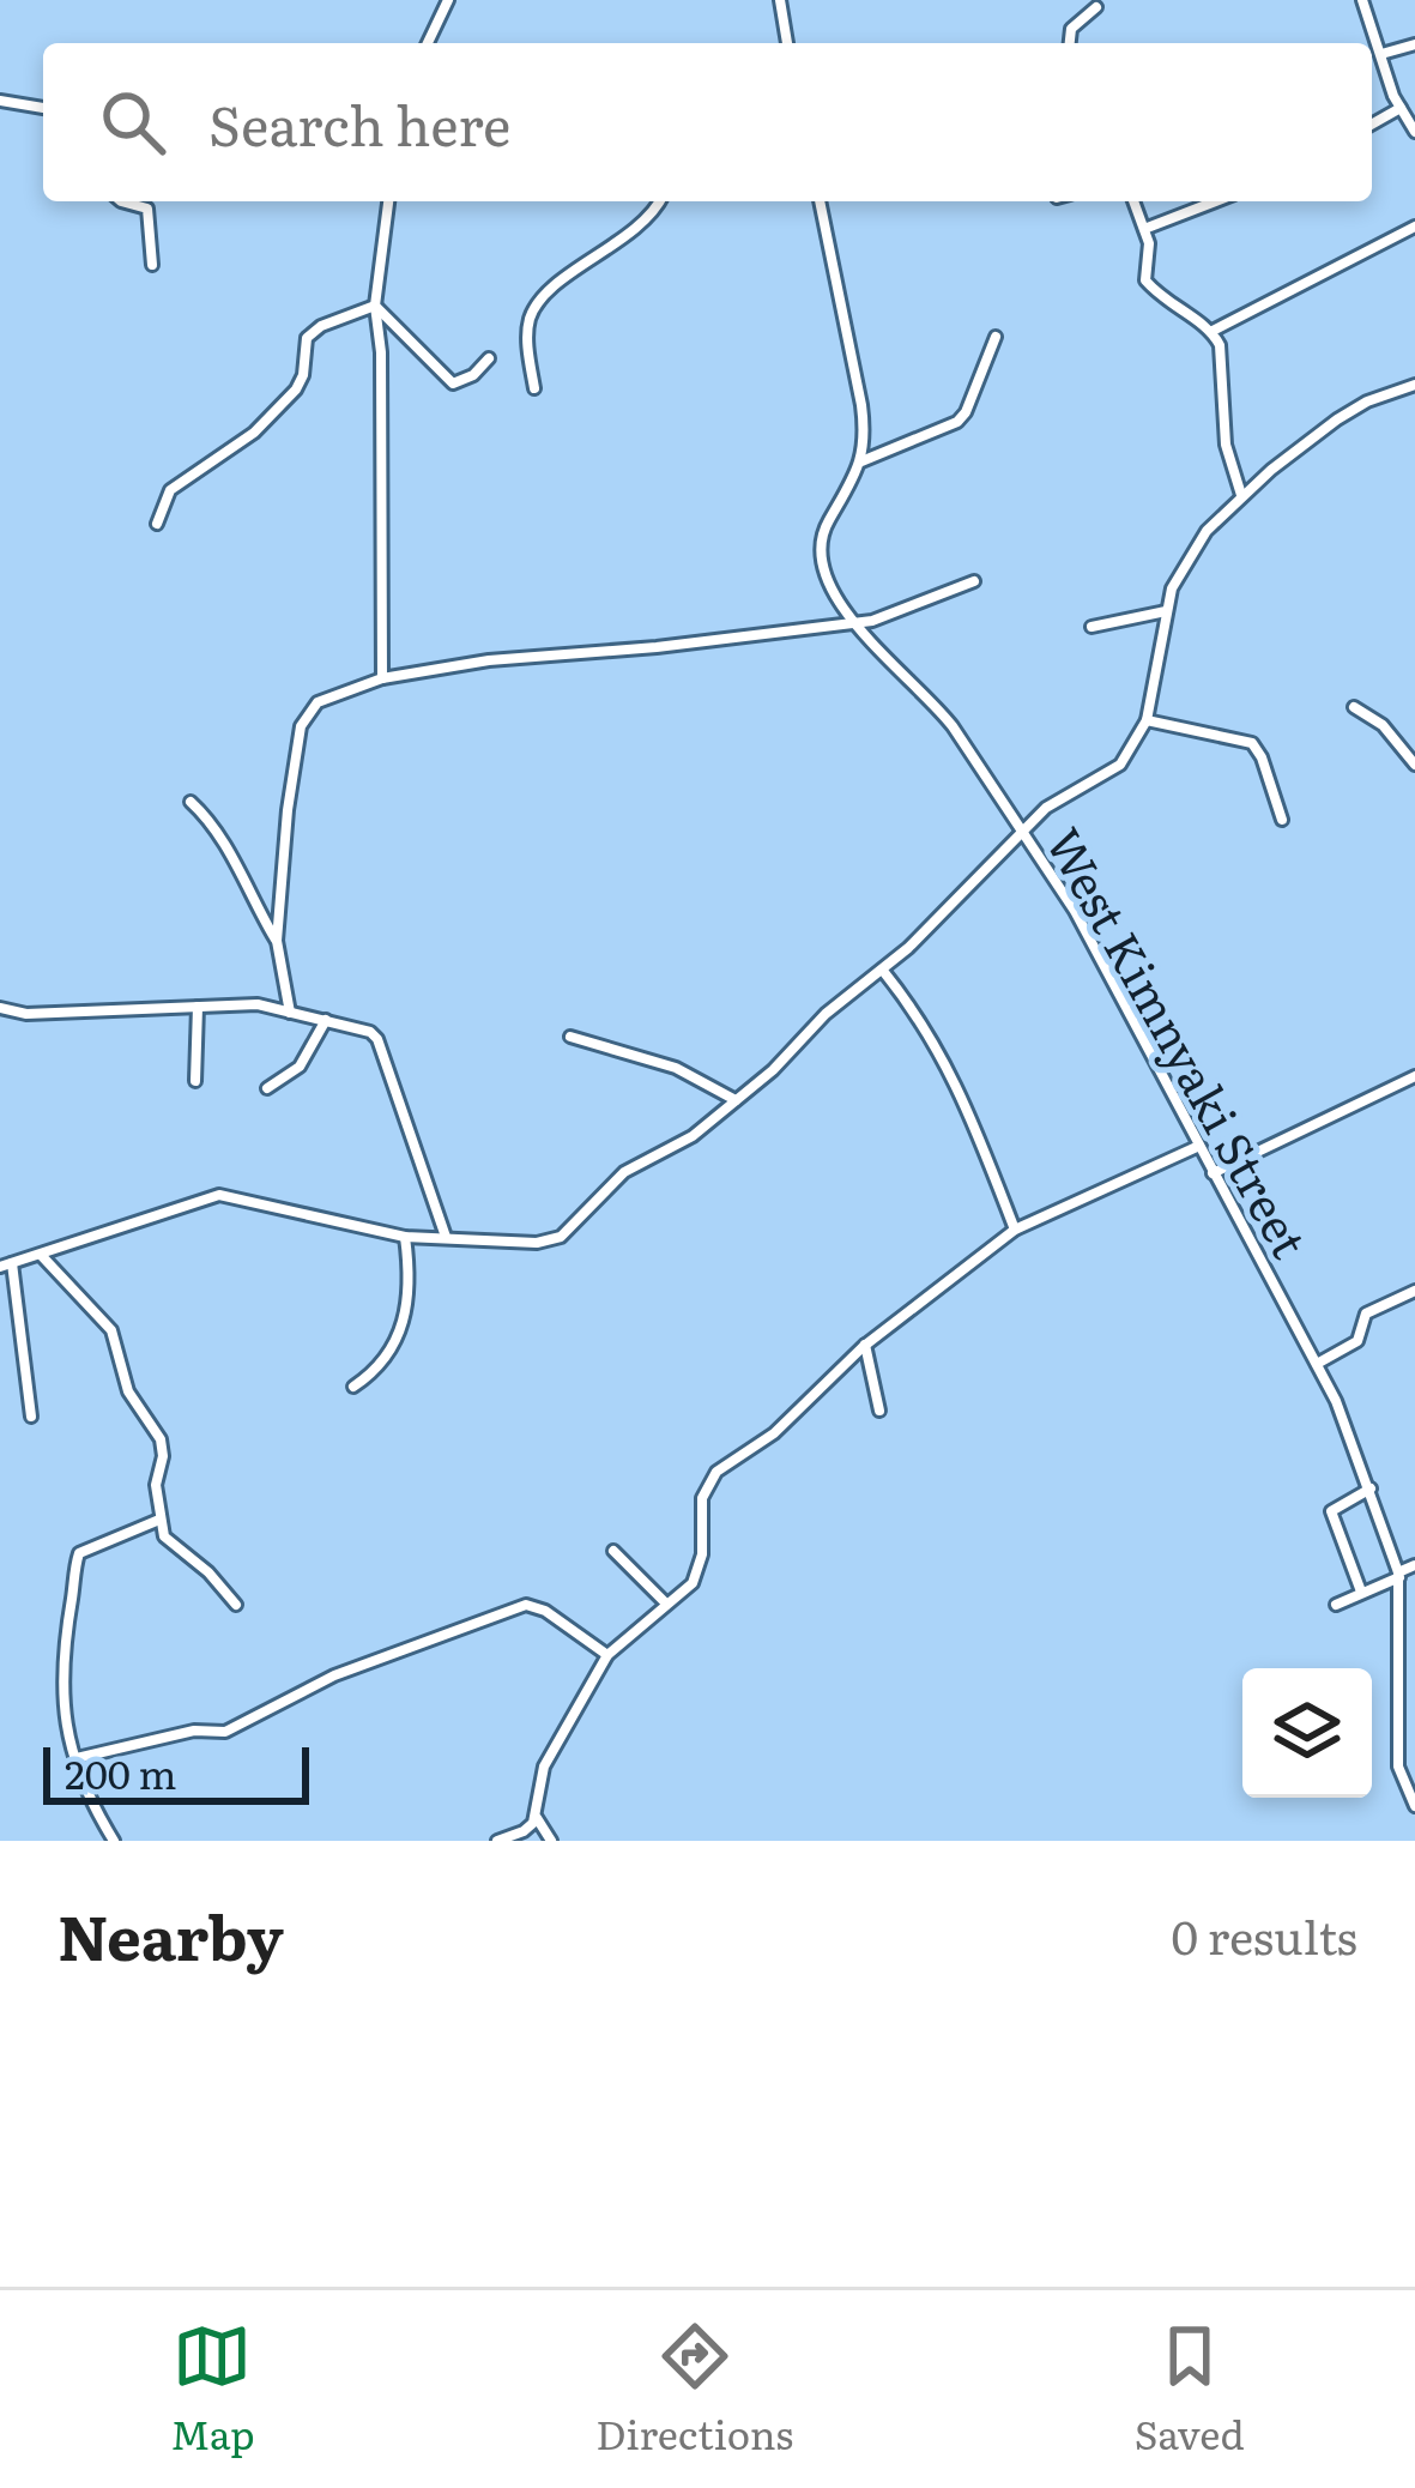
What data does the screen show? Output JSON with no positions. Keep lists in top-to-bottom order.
{
  "streets": {
    "street": ["West Kimnyaki Street"]
  },
  "scale_bar": "200 m",
  "page": {
    "search": "Search here",
    "scale": "200 m",
    "heading": ["Nearby", "0 results"],
    "nav": ["Map", "Directions", "Saved"]
  }
}
